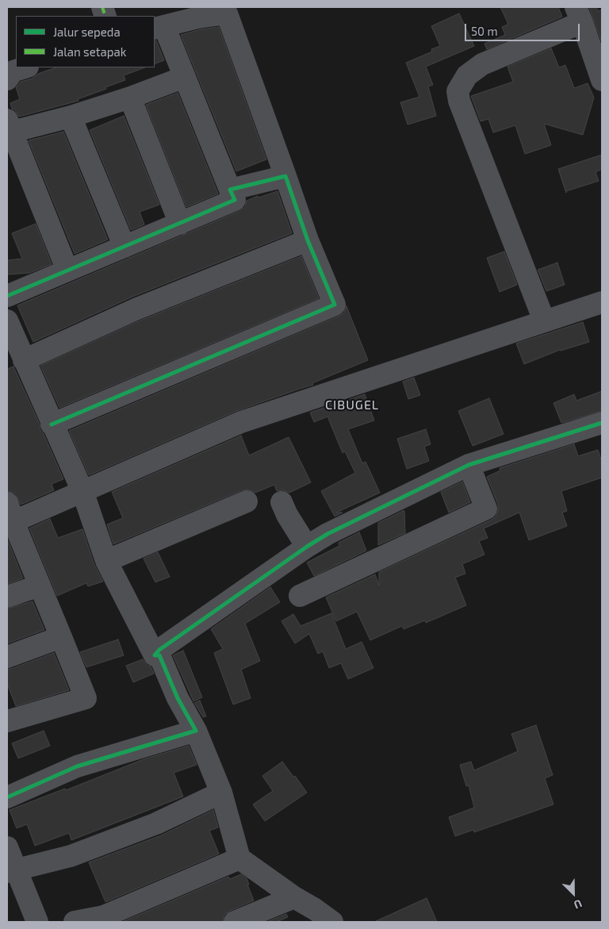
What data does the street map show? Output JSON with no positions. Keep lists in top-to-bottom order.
{
  "districts": ["CIBUGEL"],
  "legend": ["Jalur sepeda", "Jalan setapak"],
  "scale_bar": "50 m",
  "north": "bottom right"
}
